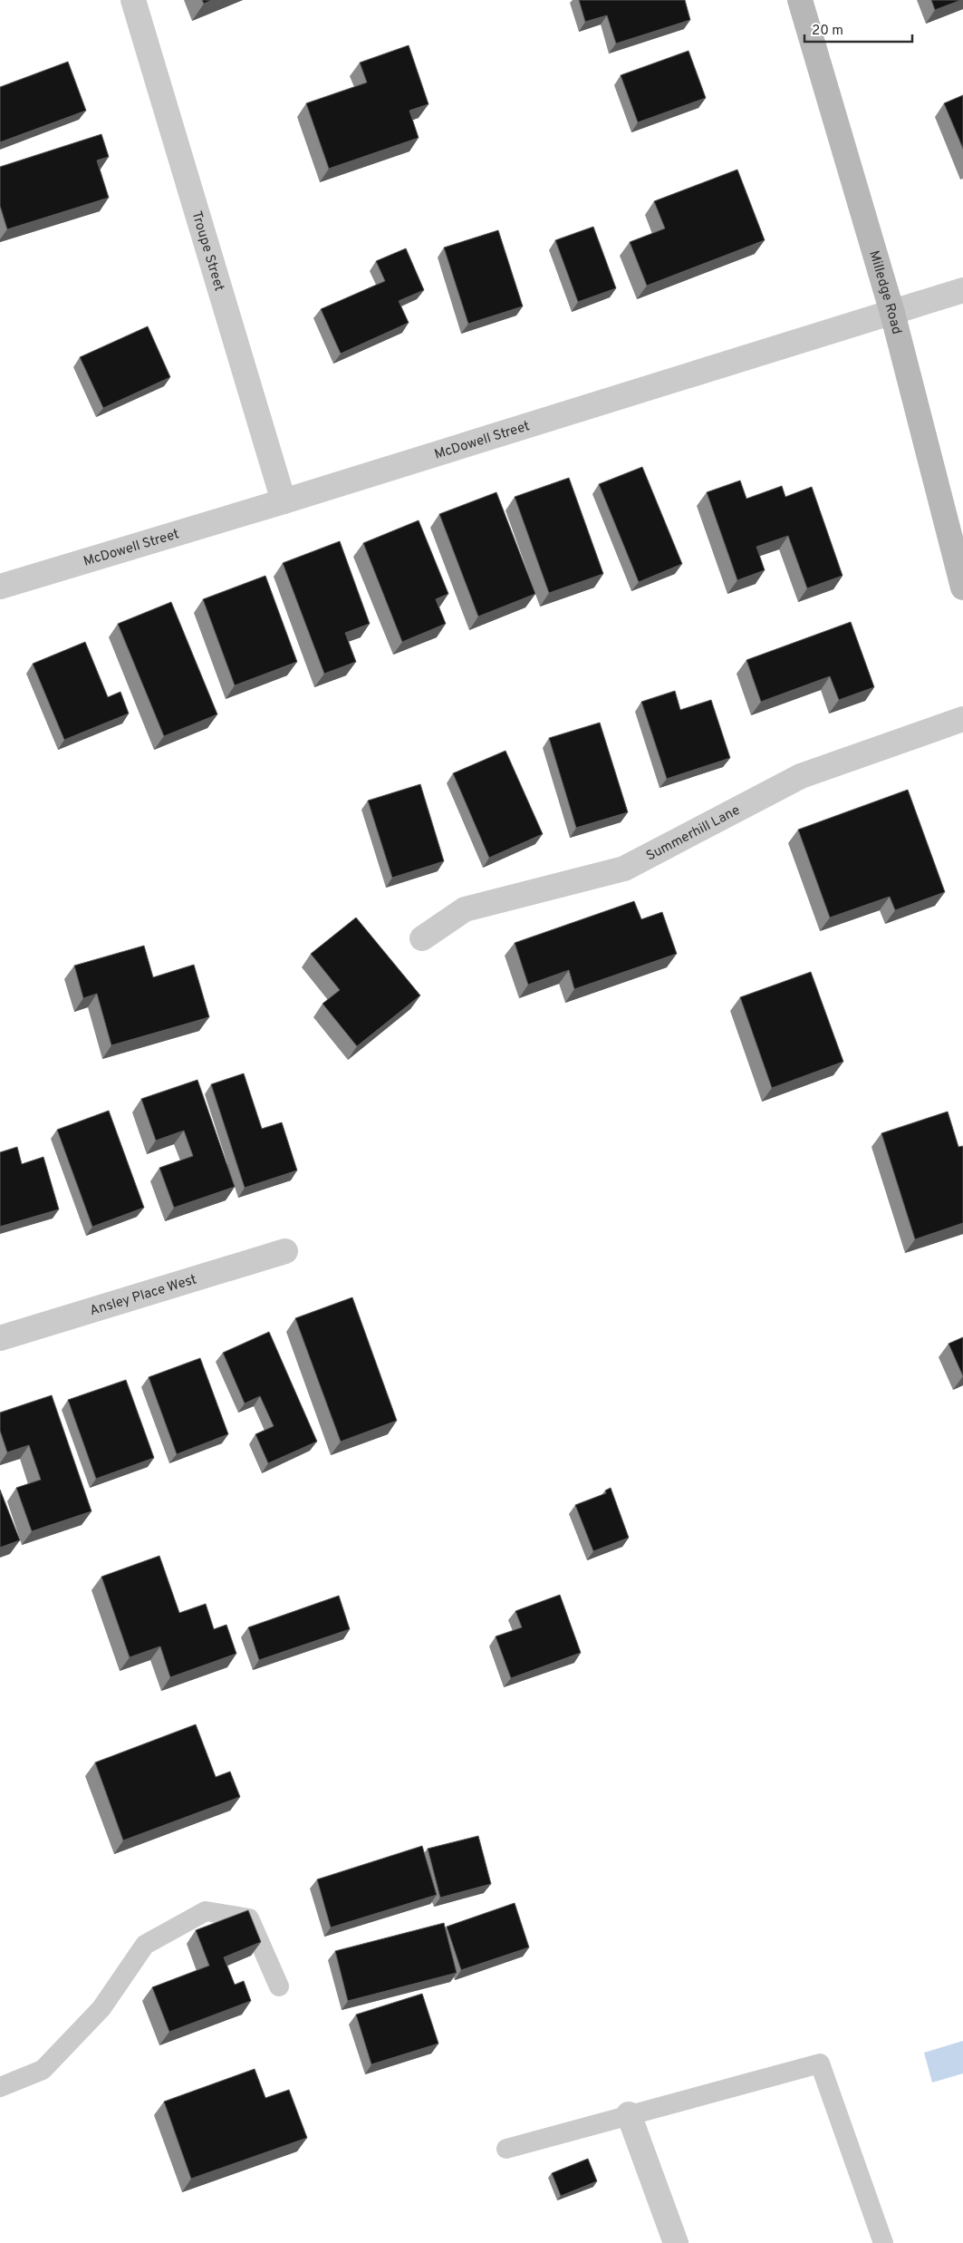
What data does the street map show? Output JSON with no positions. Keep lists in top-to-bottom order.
{
  "streets": {
    "street": [
      "Troupe Street",
      "Milledge Road",
      "McDowell Street",
      "Summerhill Lane",
      "Ansley Place West"
    ]
  },
  "crossings": [
    ["Troupe Street", "McDowell Street"],
    ["Milledge Road", "McDowell Street"]
  ],
  "scale_bar": "20 m"
}
